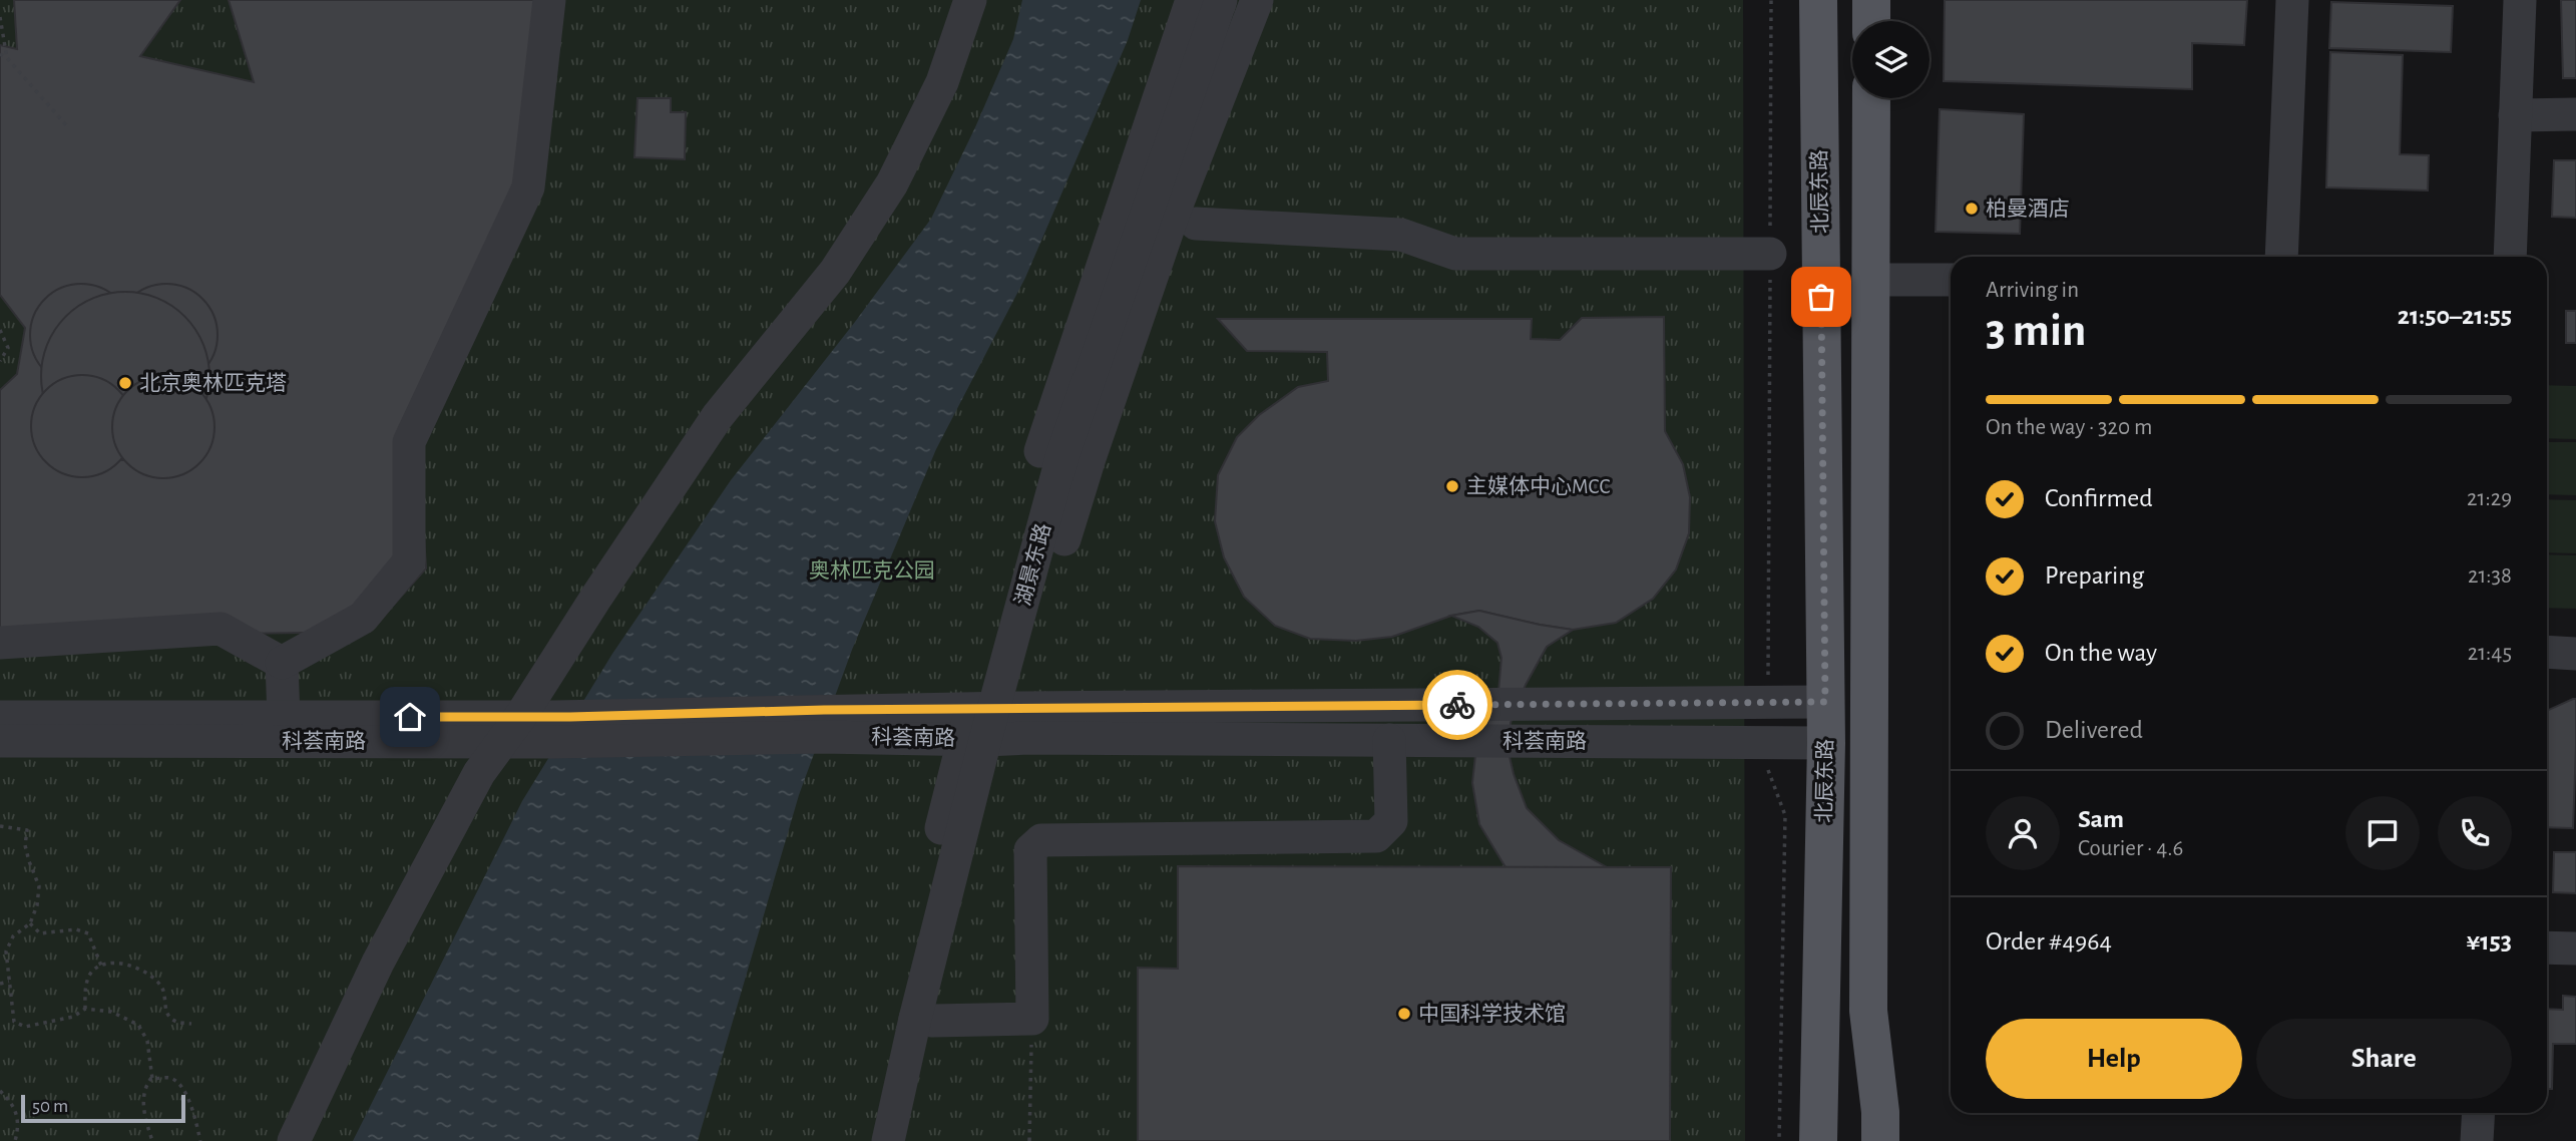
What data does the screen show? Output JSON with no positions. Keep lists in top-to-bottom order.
{
  "streets": {
    "main road": ["北辰东路"],
    "street": ["湖景东路", "科荟南路"]
  },
  "crossings": [
    ["北辰东路", "科荟南路"],
    ["湖景东路", "科荟南路"]
  ],
  "parks": ["奥林匹克公园"],
  "places": [
    "柏曼酒店",
    "北京奥林匹克塔",
    "主媒体中心MCC",
    "中国科学技术馆"
  ],
  "scale_bar": "50 m",
  "page": {
    "heading": ["3 min", "Arriving in", "21:50–21:55"],
    "panel": [
      "Sam",
      "Courier · 4.6",
      "Order #4964",
      "¥153"
    ],
    "bar": "On the way · 320 m",
    "list": [
      ["Confirmed", "21:29"],
      ["Preparing", "21:38"],
      ["On the way", "21:45"],
      "Delivered"
    ],
    "buttons": ["Help", "Share"],
    "scale": "50 m"
  }
}
